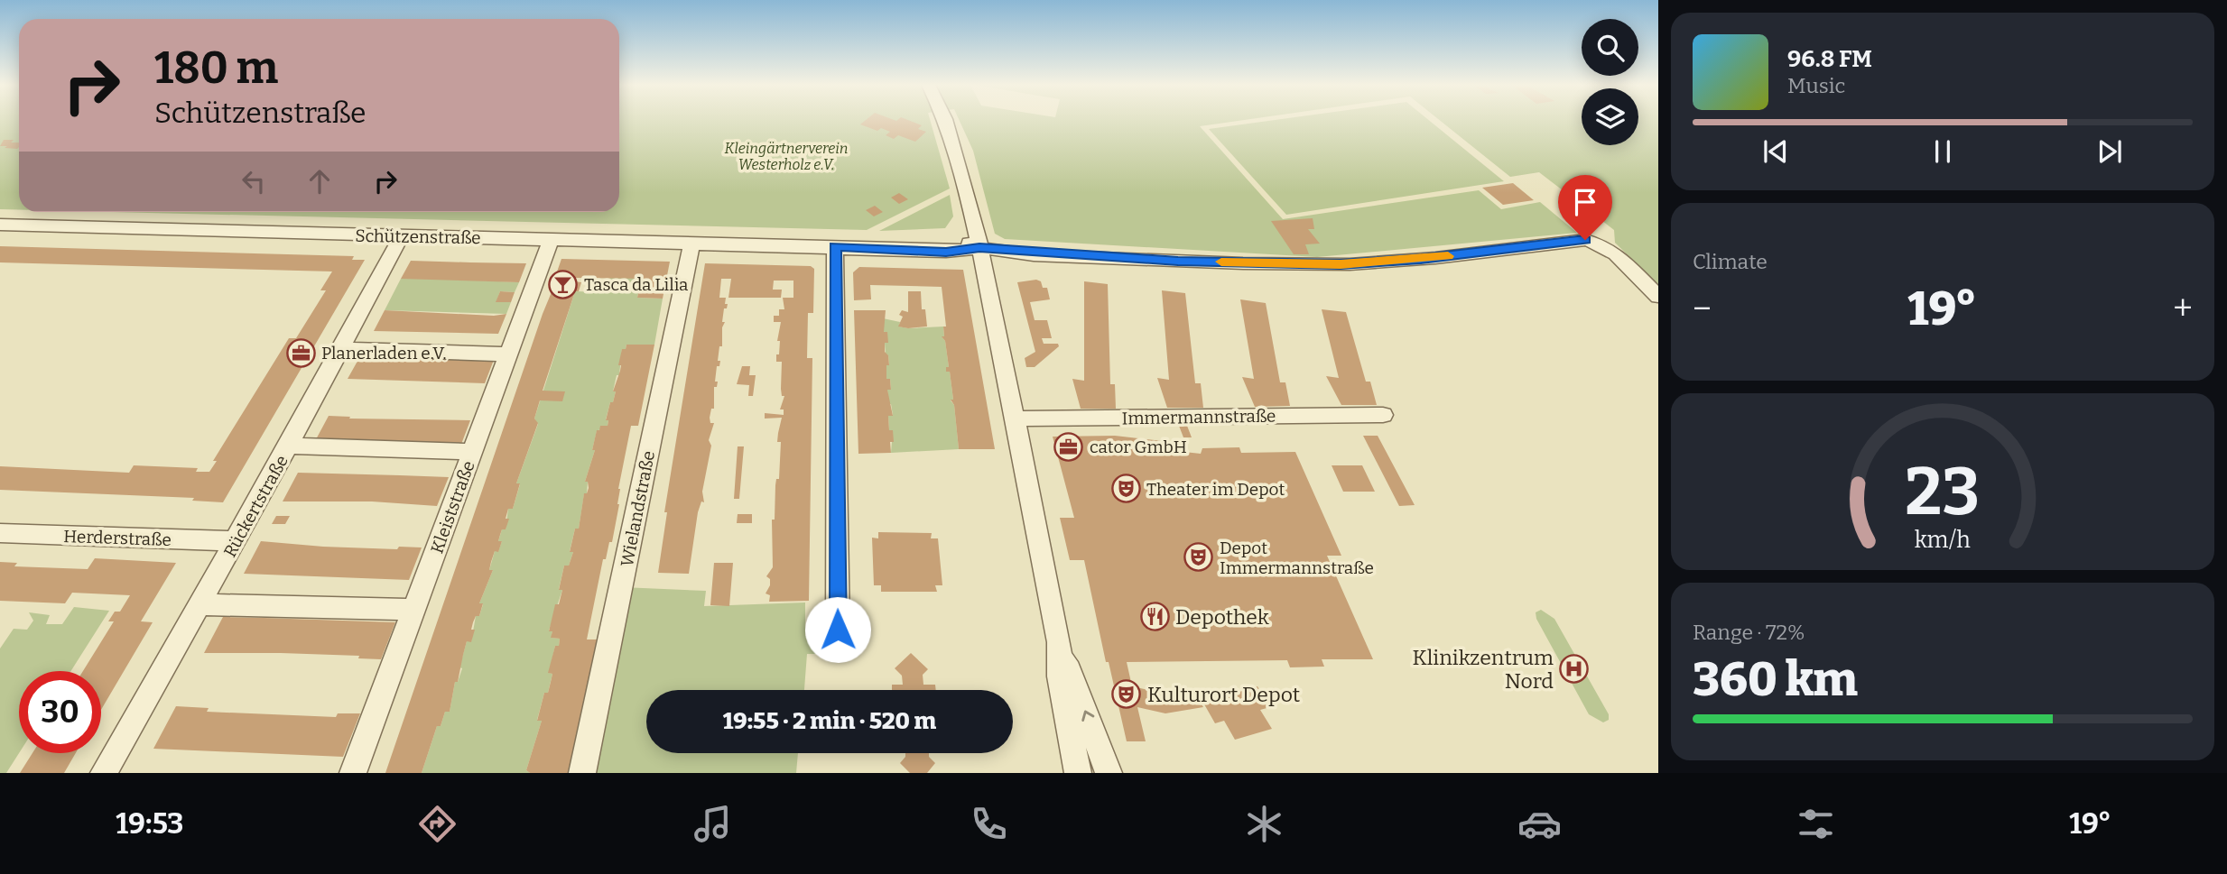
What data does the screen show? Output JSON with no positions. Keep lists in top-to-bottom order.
{
  "streets": {
    "street": [
      "Schützenstraße",
      "Immermannstraße",
      "Rückertstraße",
      "Kleiststraße",
      "Wielandstraße",
      "Herderstraße"
    ]
  },
  "crossings": [
    ["Schützenstraße", "Rückertstraße"],
    ["Schützenstraße", "Kleiststraße"],
    ["Schützenstraße", "Wielandstraße"],
    ["Rückertstraße", "Herderstraße"]
  ],
  "parks": ["Kleingärtnerverein Westerholz e.V."],
  "places": {
    "bar": ["Tasca da Lilia"],
    "office": ["Planerladen e.V.", "cator GmbH"],
    "theatre": ["Theater im Depot", "Depot Immermannstraße", "Kulturort Depot"],
    "restaurant": ["Depothek"],
    "hospital": ["Klinikzentrum Nord"]
  },
  "page": {
    "turn": ["180 m", "Schützenstraße"],
    "song": ["96.8 FM", "Music"],
    "tile": [
      "Climate",
      ["Range · 72%", "360 km"]
    ],
    "heat": ["−", "19°", "+"],
    "limit": "30",
    "trip": "19:55 · 2 min · 520 m",
    "tabs": ["19:53", "19°"],
    "gauge": ["23", "km/h"]
  }
}
